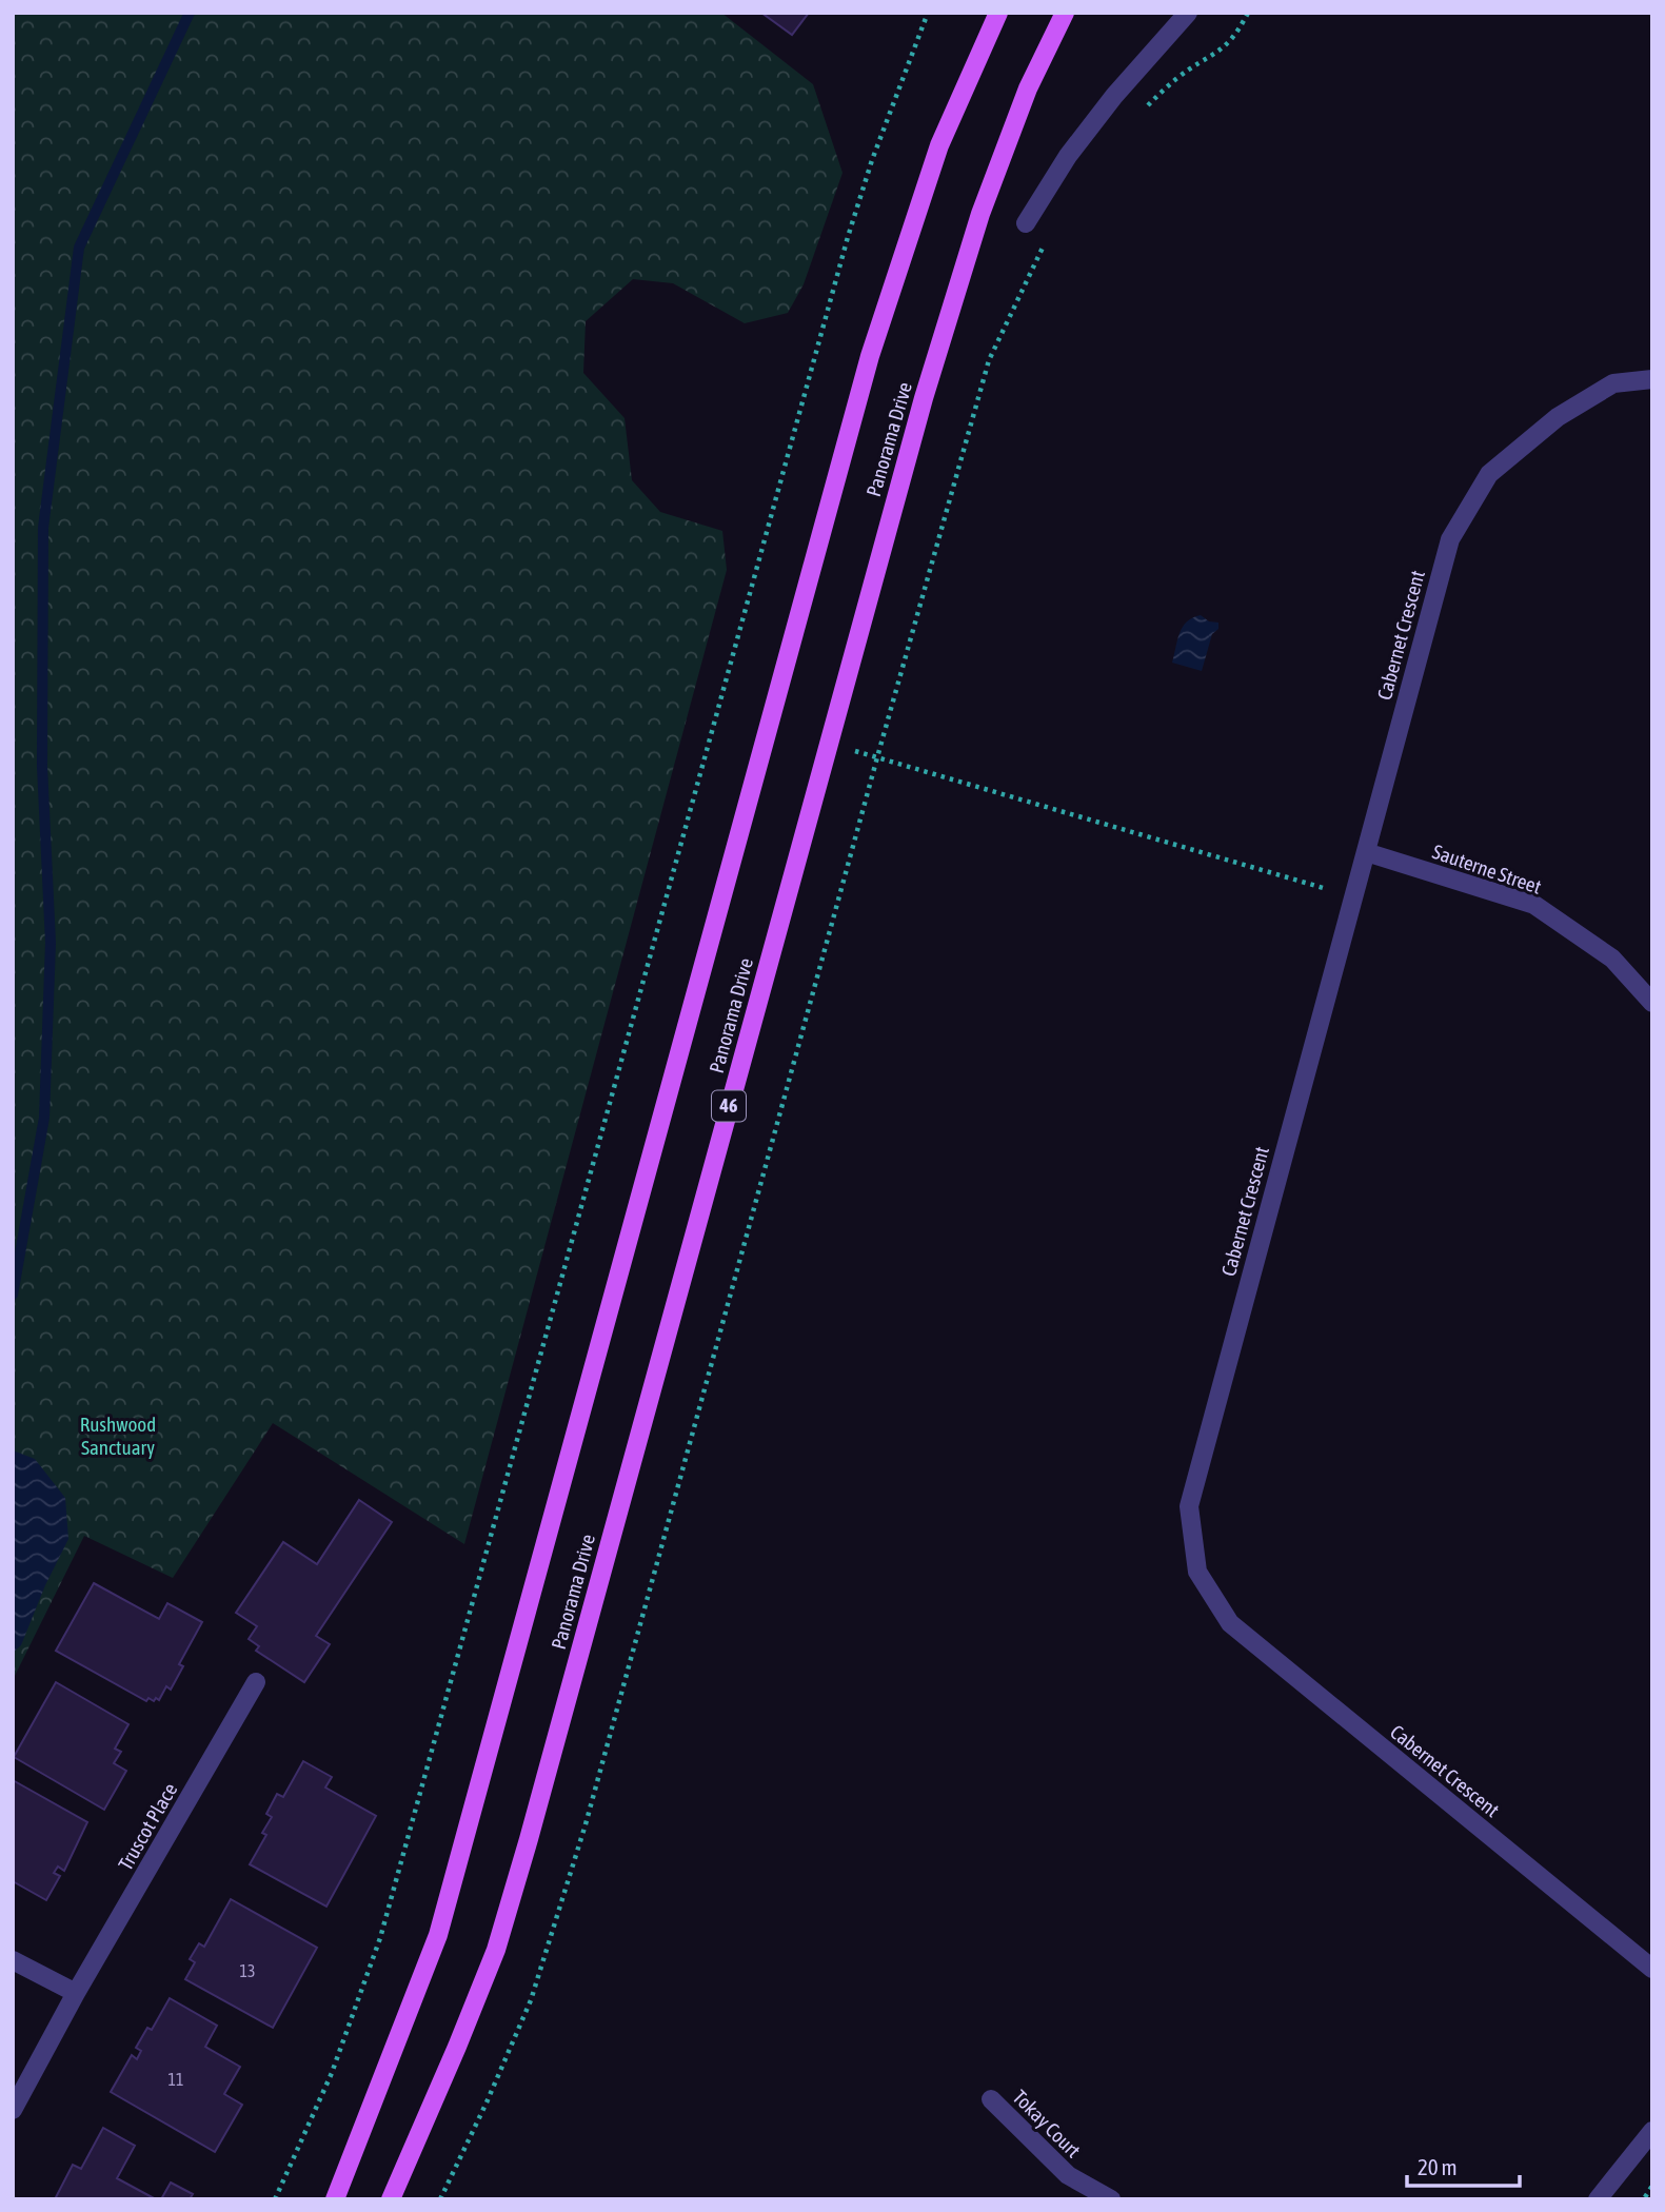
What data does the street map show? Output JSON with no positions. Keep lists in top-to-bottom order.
{
  "streets": {
    "main road": ["Panorama Drive", "46"],
    "street": [
      "Cabernet Crescent",
      "Sauterne Street",
      "Truscot Place",
      "Tokay Court"
    ]
  },
  "crossings": [
    ["Cabernet Crescent", "Sauterne Street"]
  ],
  "parks": ["Rushwood Sanctuary"],
  "house_numbers": ["13", "11"],
  "scale_bar": "20 m"
}
